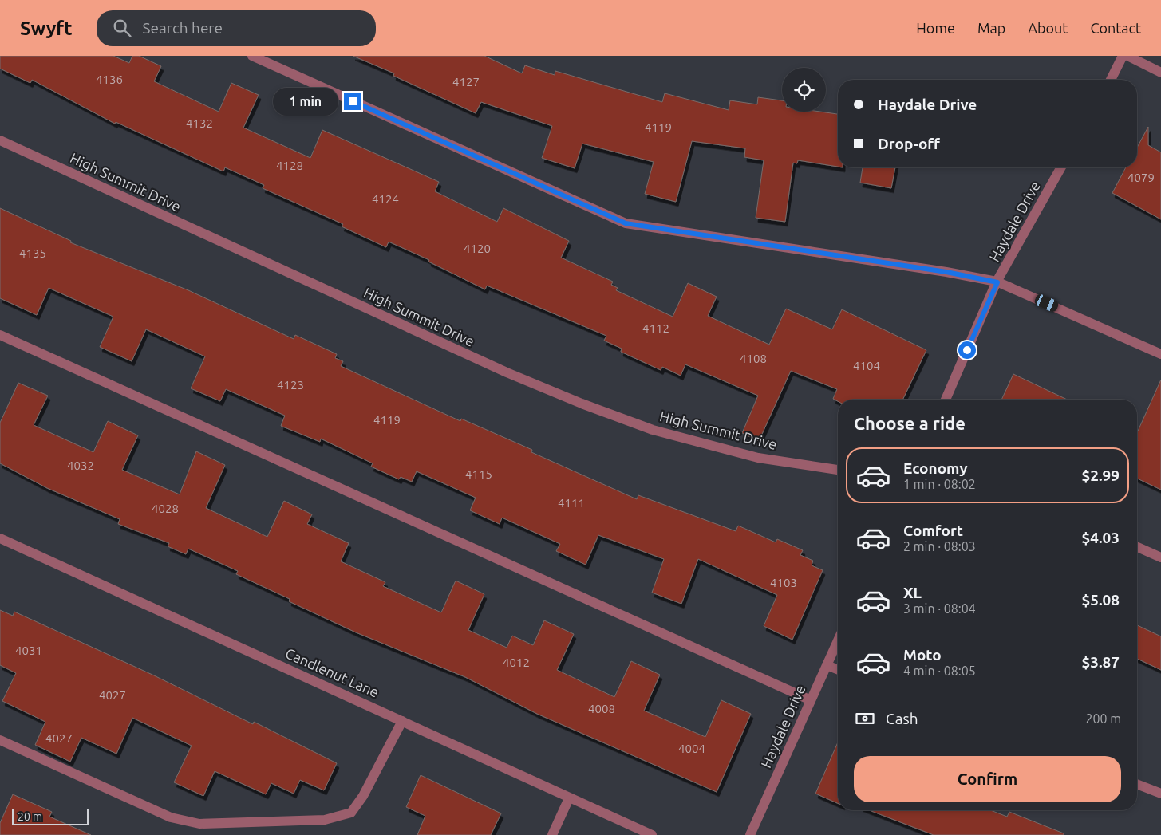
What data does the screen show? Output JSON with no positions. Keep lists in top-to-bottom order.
{
  "streets": {
    "street": ["High Summit Drive", "Haydale Drive", "Candlenut Lane"]
  },
  "house_numbers": [
    "4136",
    "4127",
    "4132",
    "4119",
    "4128",
    "4079",
    "4124",
    "4120",
    "4135",
    "4112",
    "4108",
    "4104",
    "4123",
    "4119",
    "4032",
    "4115",
    "4111",
    "4028",
    "4103",
    "4031",
    "4012",
    "4027",
    "4008",
    "4027",
    "4004"
  ],
  "scale_bar": "20 m",
  "page": {
    "header": "Swyft",
    "search": "Search here",
    "nav": [
      "Home",
      "Map",
      "About",
      "Contact"
    ],
    "banner": ["Haydale Drive", "Drop-off"],
    "bubble": "1 min",
    "heading": "Choose a ride",
    "list": [
      {
        "name": "Economy",
        "note": "1 min · 08:02",
        "value": "$2.99"
      },
      {
        "name": "Comfort",
        "note": "2 min · 08:03",
        "value": "$4.03"
      },
      {
        "name": "XL",
        "note": "3 min · 08:04",
        "value": "$5.08"
      },
      {
        "name": "Moto",
        "note": "4 min · 08:05",
        "value": "$3.87"
      }
    ],
    "pay": ["Cash", "200 m"],
    "buttons": "Confirm",
    "scale": "20 m"
  }
}
